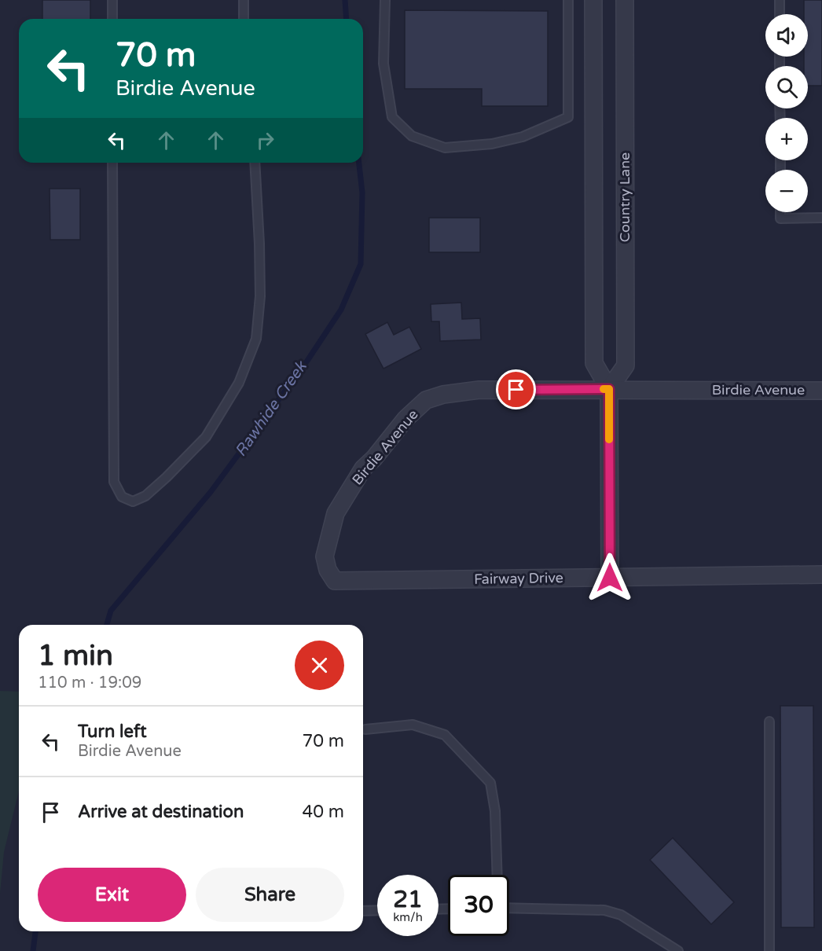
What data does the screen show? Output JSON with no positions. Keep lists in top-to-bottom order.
{
  "streets": {
    "street": ["Country Lane", "Birdie Avenue", "Fairway Drive"]
  },
  "crossings": [
    ["Country Lane", "Birdie Avenue"],
    ["Birdie Avenue", "Fairway Drive"]
  ],
  "water": ["Rawhide Creek"],
  "page": {
    "map_buttons": ["+", "−"],
    "turn": ["70 m", "Birdie Avenue"],
    "heading": ["1 min", "110 m · 19:09"],
    "list": [
      {
        "name": "Turn left",
        "note": "Birdie Avenue",
        "value": "70 m"
      },
      {
        "name": "Arrive at destination",
        "value": "40 m"
      }
    ],
    "buttons": ["Exit", "Share"],
    "speed": "21 km/h",
    "limit": "30"
  }
}
